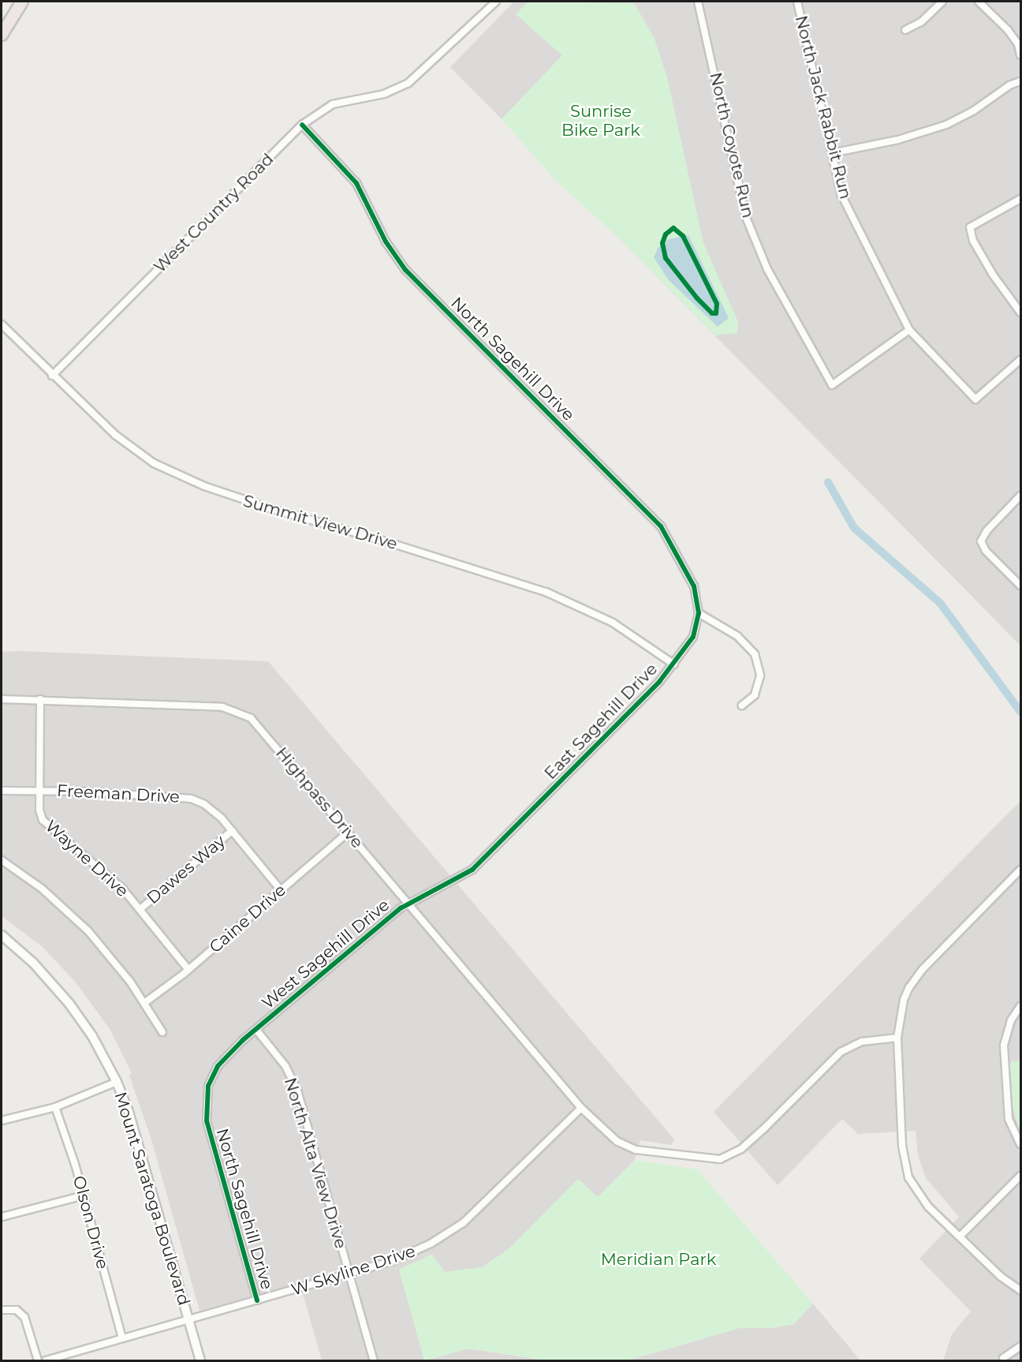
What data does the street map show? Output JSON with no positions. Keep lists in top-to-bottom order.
{
  "streets": {
    "street": [
      "North Jack Rabbit Run",
      "North Coyote Run",
      "West Country Road",
      "North Sagehill Drive",
      "Summit View Drive",
      "East Sagehill Drive",
      "Freeman Drive",
      "Highpass Drive",
      "Wayne Drive",
      "Dawes Way",
      "Caine Drive",
      "West Sagehill Drive",
      "North Alta View Drive",
      "Mount Saratoga Boulevard",
      "Olson Drive",
      "W Skyline Drive"
    ]
  },
  "crossings": [
    ["North Jack Rabbit Run", "North Coyote Run"],
    ["West Country Road", "North Sagehill Drive"],
    ["West Country Road", "Summit View Drive"],
    ["North Sagehill Drive", "East Sagehill Drive"],
    ["North Sagehill Drive", "West Sagehill Drive"],
    ["North Sagehill Drive", "North Alta View Drive"],
    ["North Sagehill Drive", "W Skyline Drive"],
    ["Summit View Drive", "East Sagehill Drive"],
    ["East Sagehill Drive", "West Sagehill Drive"],
    ["Freeman Drive", "Wayne Drive"],
    ["Freeman Drive", "Dawes Way"],
    ["Freeman Drive", "Caine Drive"],
    ["Highpass Drive", "Wayne Drive"],
    ["Highpass Drive", "Caine Drive"],
    ["Highpass Drive", "West Sagehill Drive"],
    ["Highpass Drive", "W Skyline Drive"],
    ["Wayne Drive", "Dawes Way"],
    ["Wayne Drive", "Caine Drive"],
    ["West Sagehill Drive", "North Alta View Drive"],
    ["North Alta View Drive", "W Skyline Drive"],
    ["Mount Saratoga Boulevard", "W Skyline Drive"],
    ["Olson Drive", "W Skyline Drive"]
  ],
  "parks": ["Sunrise Bike Park", "Meridian Park"]
}
